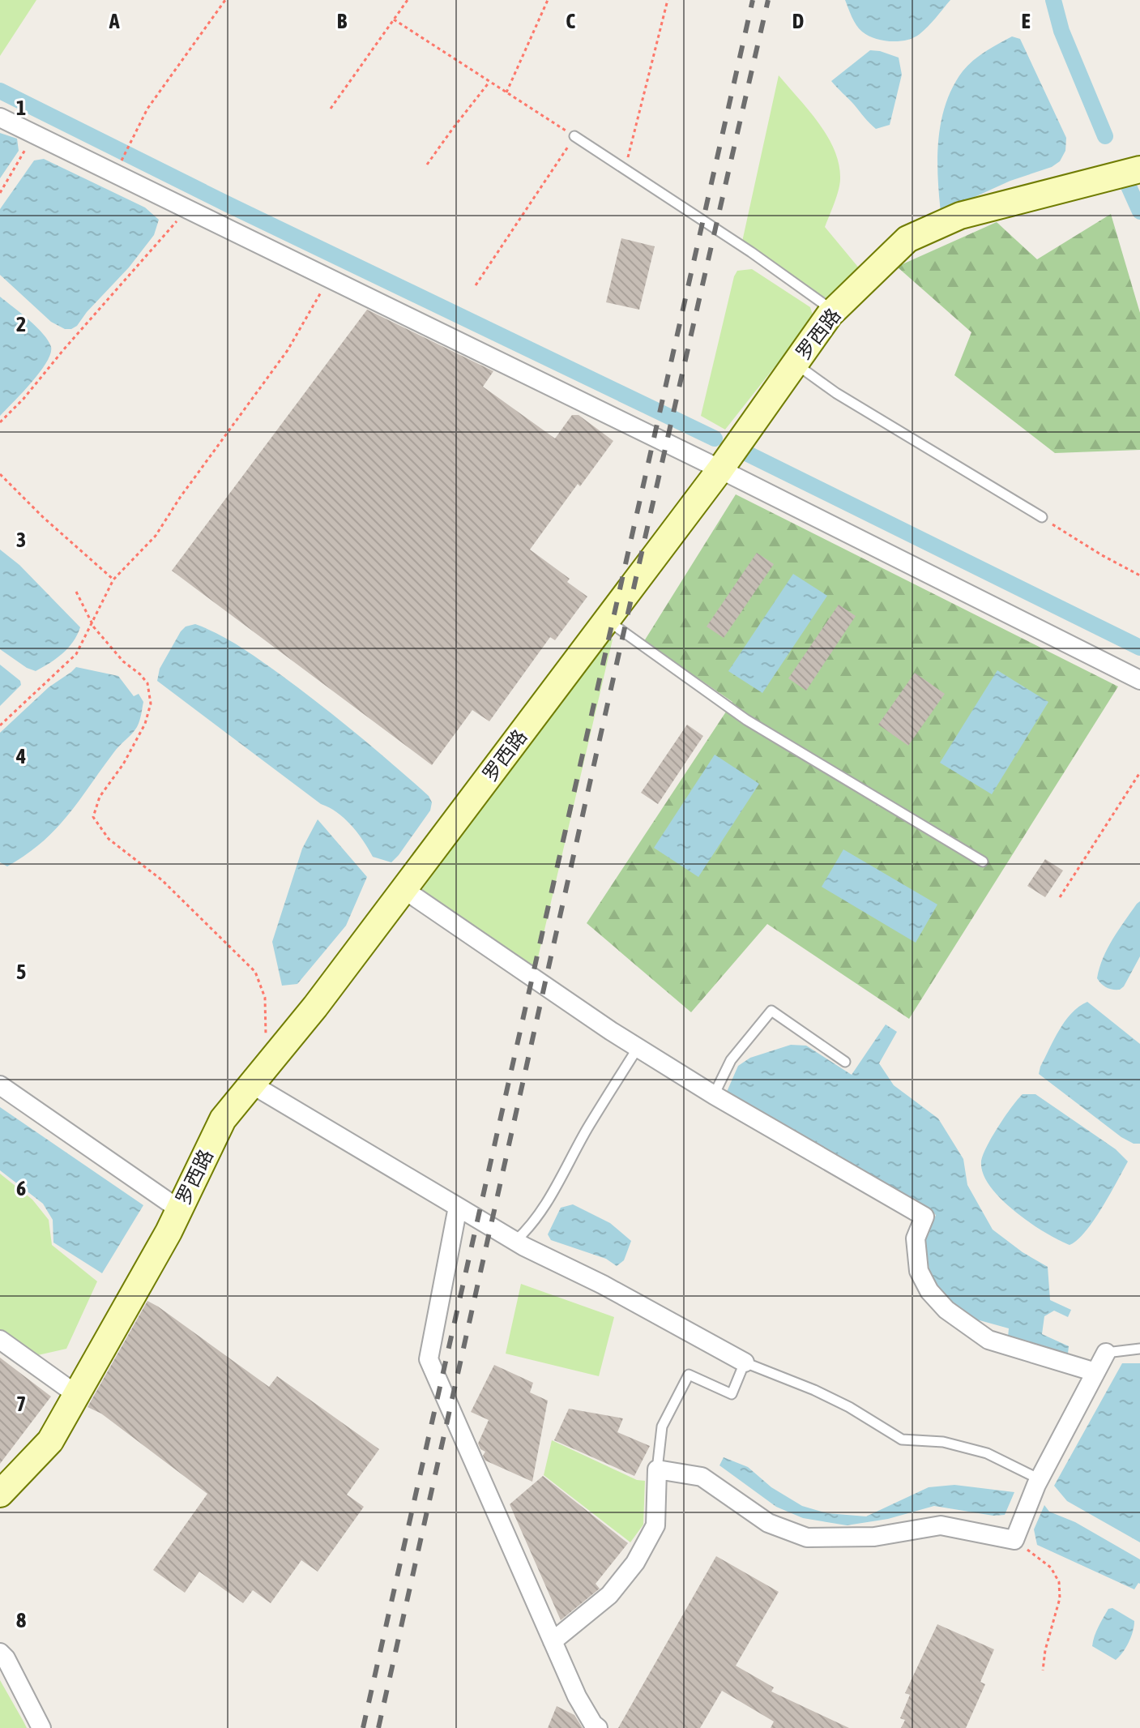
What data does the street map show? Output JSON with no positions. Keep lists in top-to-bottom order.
{
  "streets": {
    "street": ["罗西路"]
  },
  "grid": {
    "columns": [
      "A",
      "B",
      "C",
      "D",
      "E"
    ],
    "rows": [
      "1",
      "2",
      "3",
      "4",
      "5",
      "6",
      "7",
      "8"
    ]
  }
}
